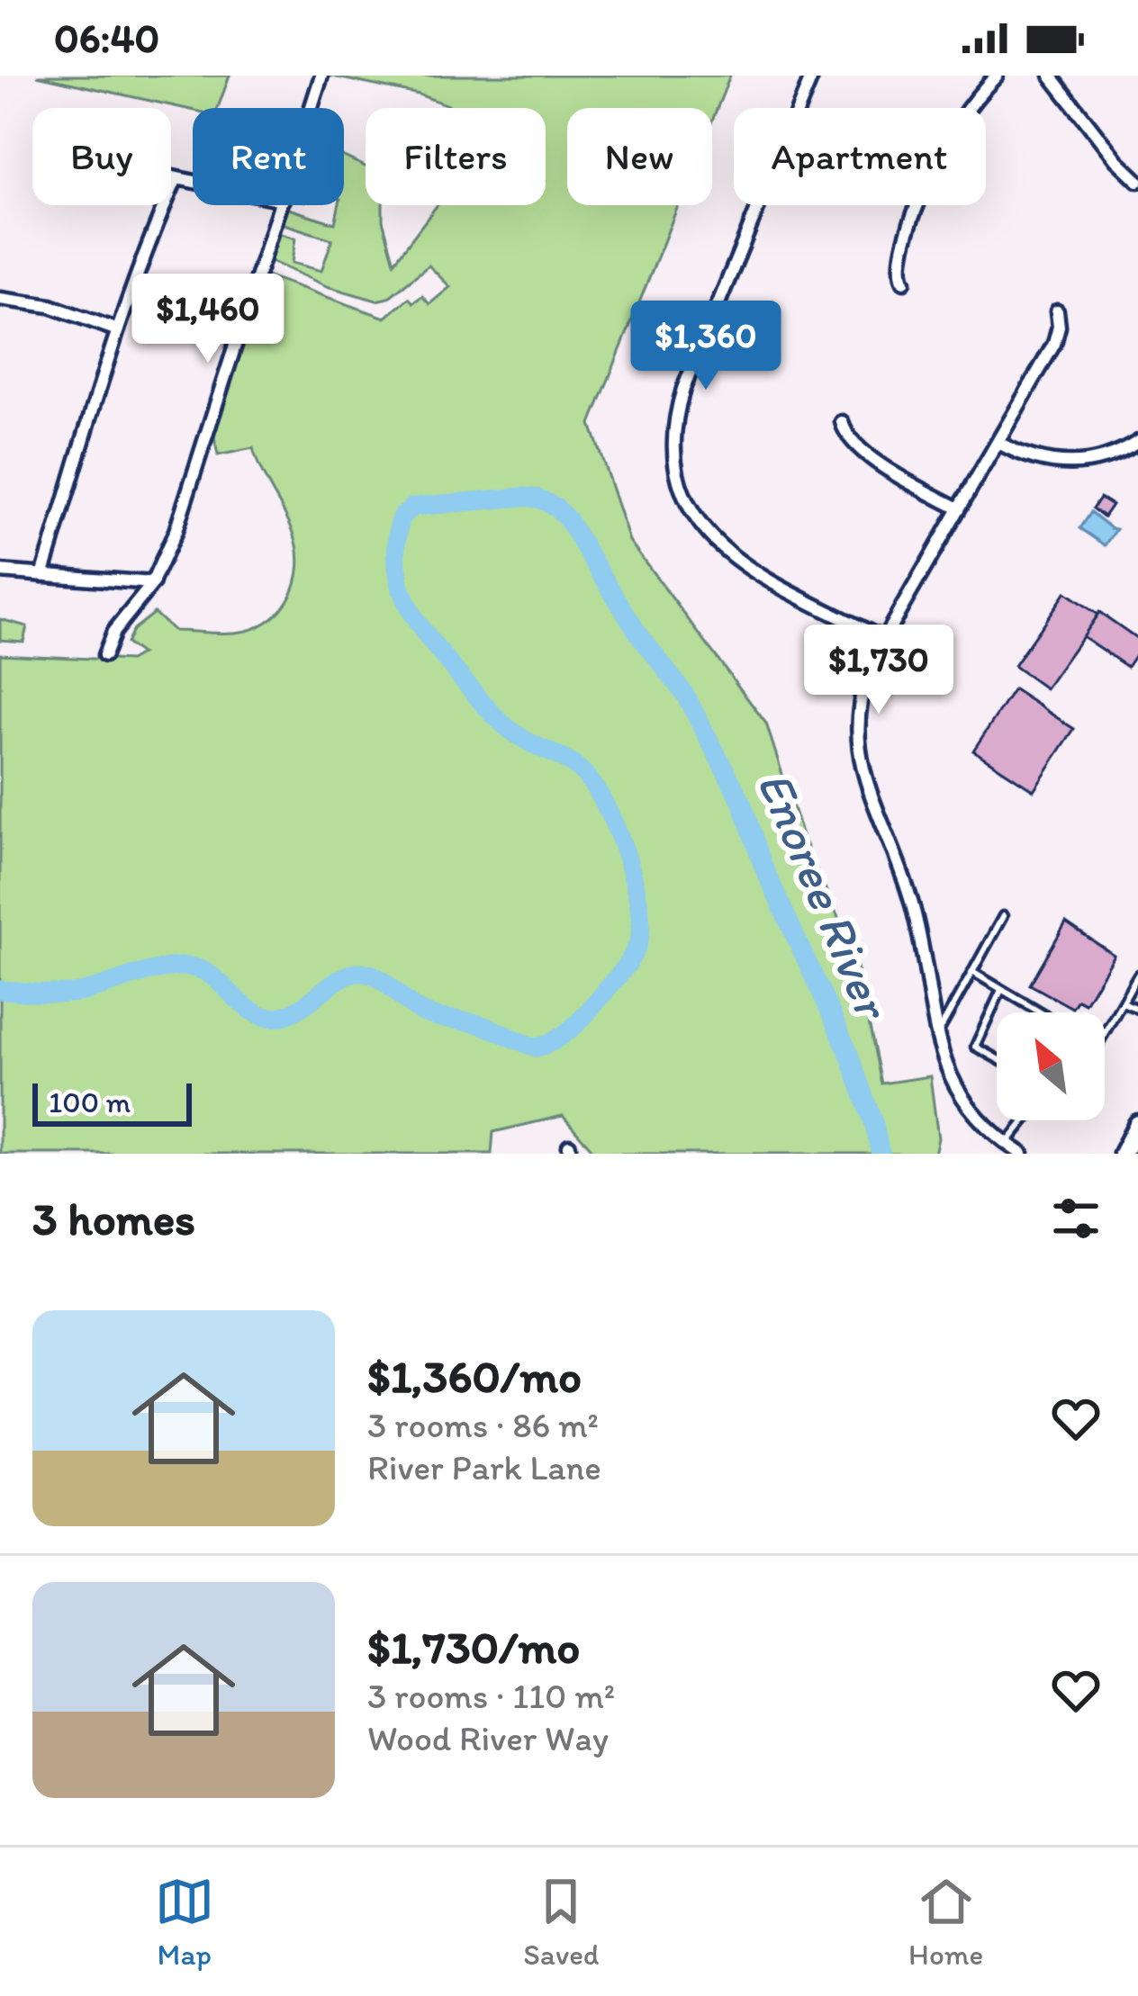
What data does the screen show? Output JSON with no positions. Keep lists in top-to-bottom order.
{
  "water": ["Enoree River"],
  "scale_bar": "100 m",
  "north": "top left",
  "page": {
    "status": "06:40",
    "chip": [
      "Buy",
      "Rent",
      "Filters",
      "New",
      "Apartment"
    ],
    "price": ["$1,460", "$1,360", "$1,730"],
    "scale": "100 m",
    "heading": "3 homes",
    "list": [
      {
        "name": "$1,360/mo",
        "note": "3 rooms · 86 m² · River Park Lane"
      },
      {
        "name": "$1,730/mo",
        "note": "3 rooms · 110 m² · Wood River Way"
      }
    ],
    "tabs": ["Map", "Saved", "Home"]
  }
}
